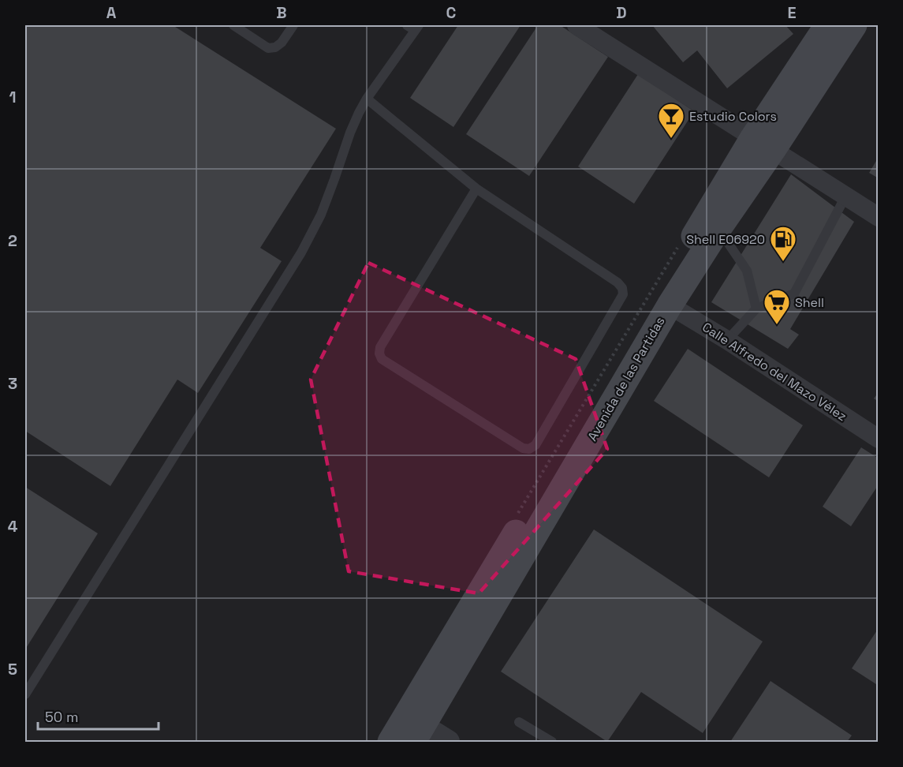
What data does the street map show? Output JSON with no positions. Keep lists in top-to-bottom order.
{
  "streets": {
    "main road": ["Avenida de las Partidas"],
    "street": ["Calle Alfredo del Mazo Vélez"]
  },
  "crossings": [
    ["Calle Alfredo del Mazo Vélez", "Avenida de las Partidas"]
  ],
  "places": {
    "bar": ["Estudio Colors"],
    "fuel station": ["Shell E06920"],
    "supermarket": ["Shell"]
  },
  "scale_bar": "50 m",
  "grid": {
    "columns": [
      "A",
      "B",
      "C",
      "D",
      "E"
    ],
    "rows": [
      "1",
      "2",
      "3",
      "4",
      "5"
    ]
  }
}
